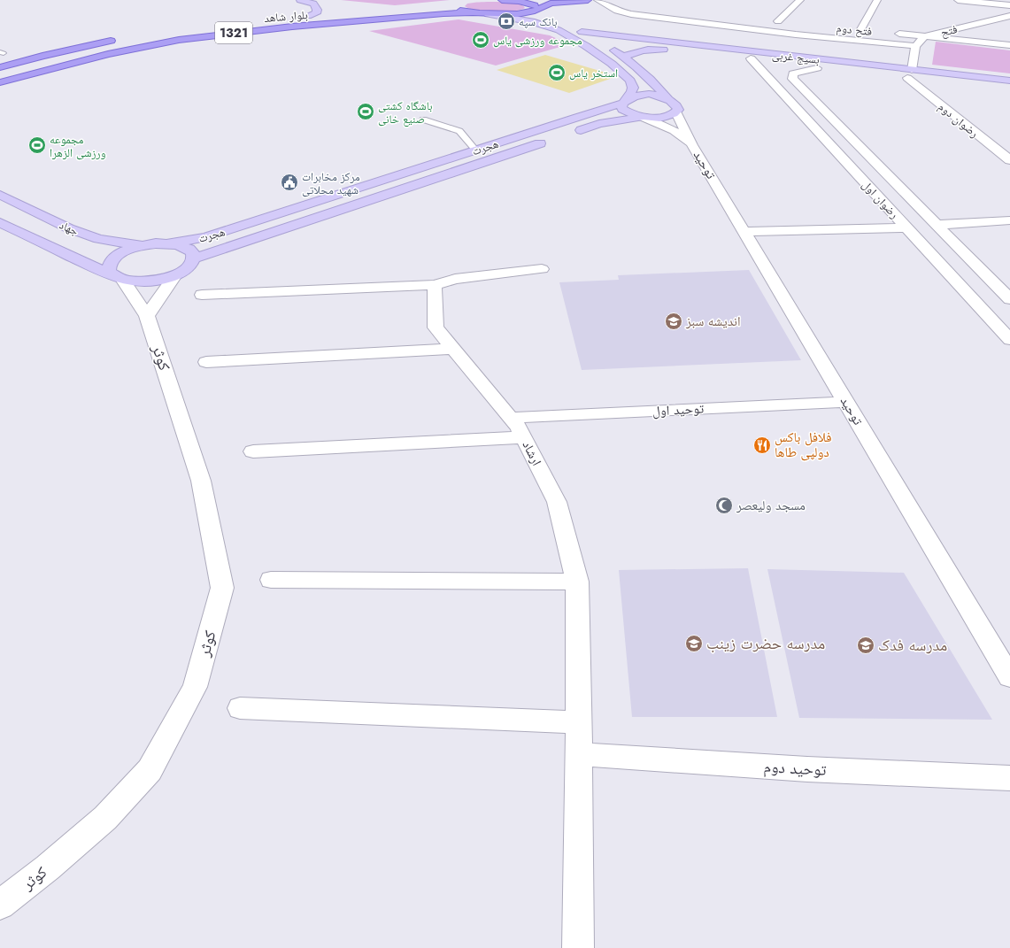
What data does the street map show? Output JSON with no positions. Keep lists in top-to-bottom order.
{
  "streets": {
    "main road": [
      "بلوار شاهد",
      "1321",
      "بسیج غربی",
      "هجرت",
      "جهاد"
    ],
    "street": [
      "فتح",
      "رضوان دوم",
      "توحید",
      "رضوان اول",
      "کوثر",
      "توحید اول",
      "ارشاد",
      "توحید دوم"
    ]
  },
  "crossings": [
    ["بسیج غربی", "رضوان دوم"],
    ["بسیج غربی", "رضوان اول"],
    ["توحید", "توحید اول"],
    ["جهاد", "کوثر"],
    ["توحید اول", "ارشاد"],
    ["ارشاد", "توحید دوم"]
  ],
  "places": {
    "bank": ["بانک سپه"],
    "sports": [
      "مجموعه ورزشی یاس",
      "استخر یاس",
      "باشگاه کشتی صنیع خانی",
      "مجموعه ورزشی الزهرا"
    ],
    "public building": ["مرکز مخابرات شهید محلاتی"],
    "school or university": ["اندیشه سبز", "مدرسه حضرت زینب", "مدرسه فدک"],
    "restaurant": ["فلافل باکس دولپی طاها"],
    "mosque": ["مسجد ولیعصر"]
  }
}
